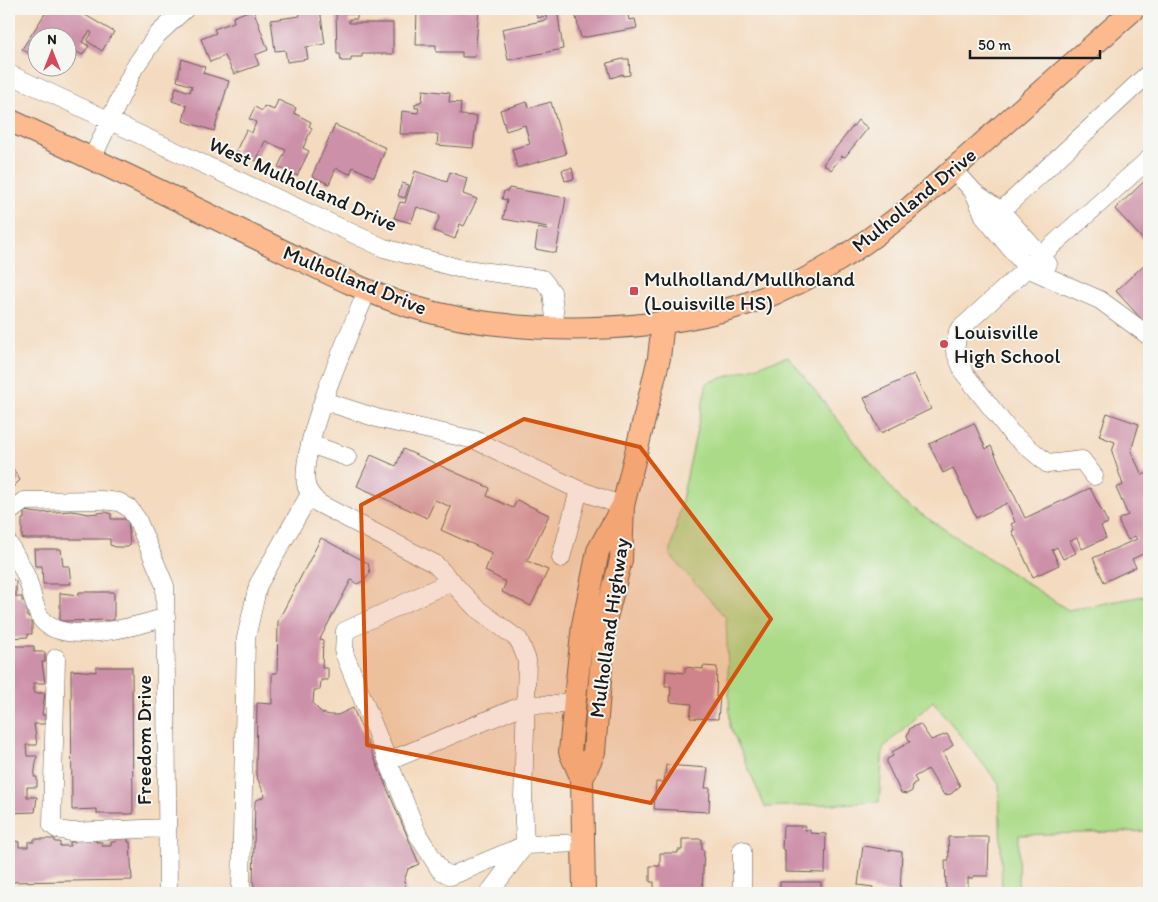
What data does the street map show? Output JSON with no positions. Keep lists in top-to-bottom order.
{
  "streets": {
    "main road": ["Mulholland Drive", "Mulholland Highway"],
    "street": ["West Mulholland Drive", "Freedom Drive"]
  },
  "crossings": [
    ["West Mulholland Drive", "Mulholland Drive"],
    ["Mulholland Drive", "Mulholland Highway"]
  ],
  "places": {
    "transit": ["Mulholland/Mullholand (Louisville HS)"],
    "other": ["Louisville High School"]
  },
  "scale_bar": "50 m",
  "north": "top"
}
